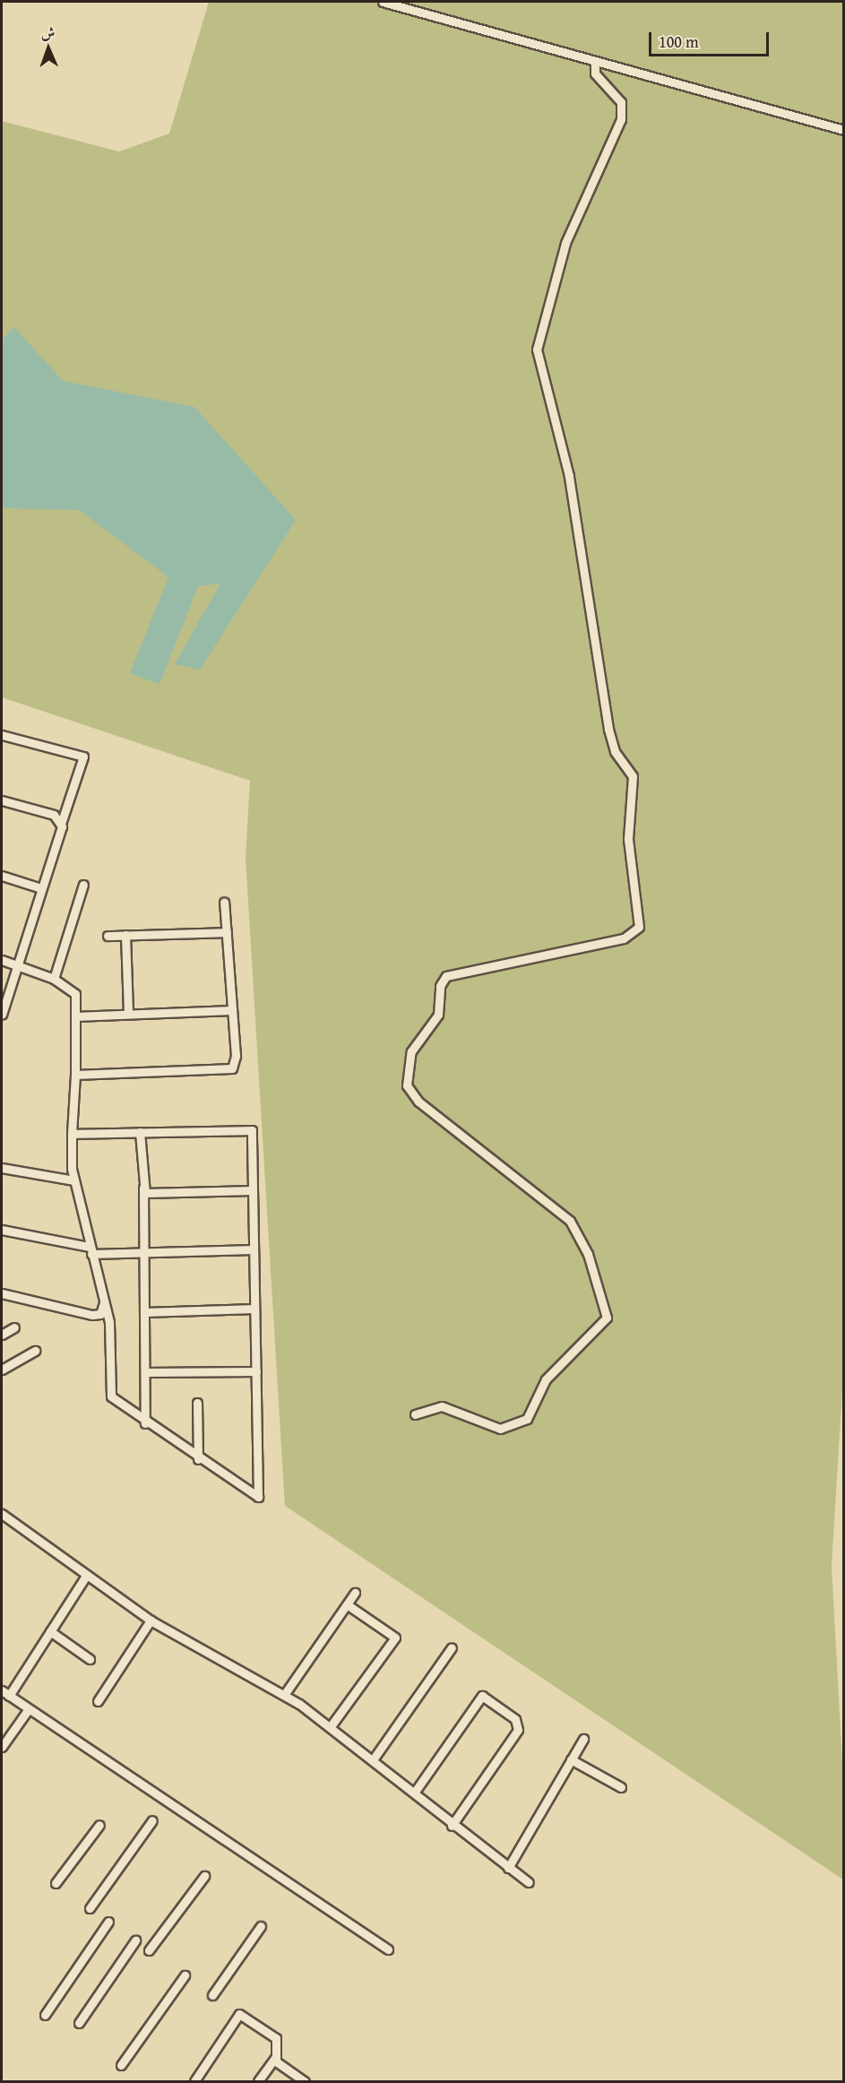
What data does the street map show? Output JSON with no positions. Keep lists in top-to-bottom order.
{
  "scale_bar": "100 m",
  "north": "top"
}
